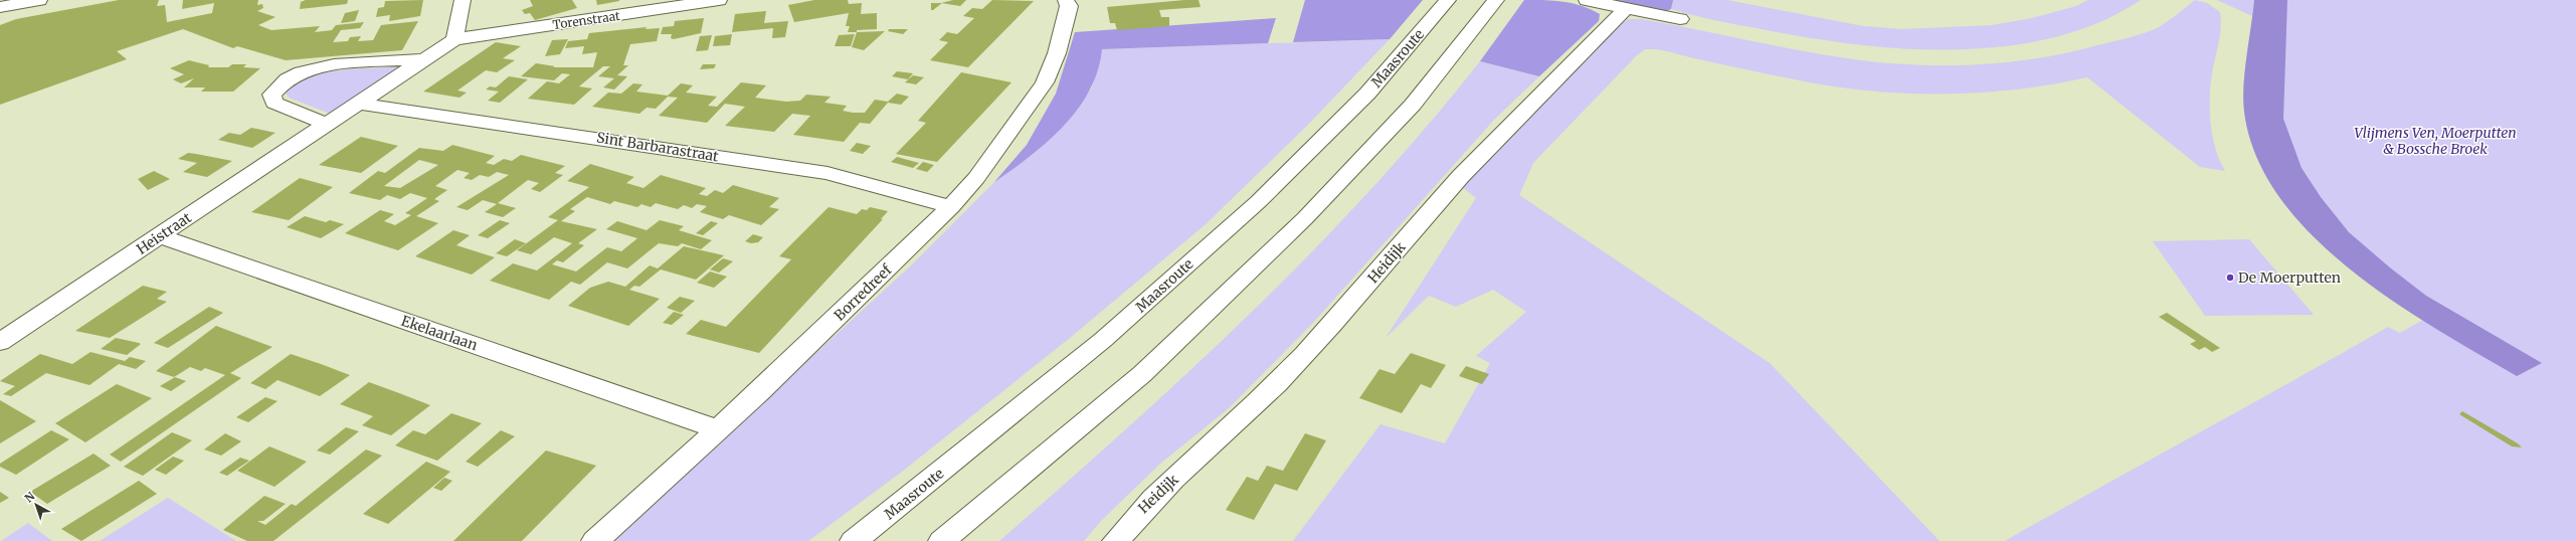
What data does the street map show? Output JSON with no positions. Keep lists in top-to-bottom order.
{
  "streets": {
    "main road": [
      "Torenstraat",
      "Maasroute",
      "Sint Barbarastraat",
      "Heistraat",
      "Heidijk",
      "Borredreef",
      "Ekelaarlaan"
    ]
  },
  "crossings": [
    ["Torenstraat", "Heistraat"],
    ["Sint Barbarastraat", "Heistraat"],
    ["Sint Barbarastraat", "Borredreef"],
    ["Heistraat", "Ekelaarlaan"],
    ["Borredreef", "Ekelaarlaan"]
  ],
  "parks": ["Vlijmens Ven, Moerputten & Bossche Broek"],
  "places": ["De Moerputten"],
  "north": "top left"
}
